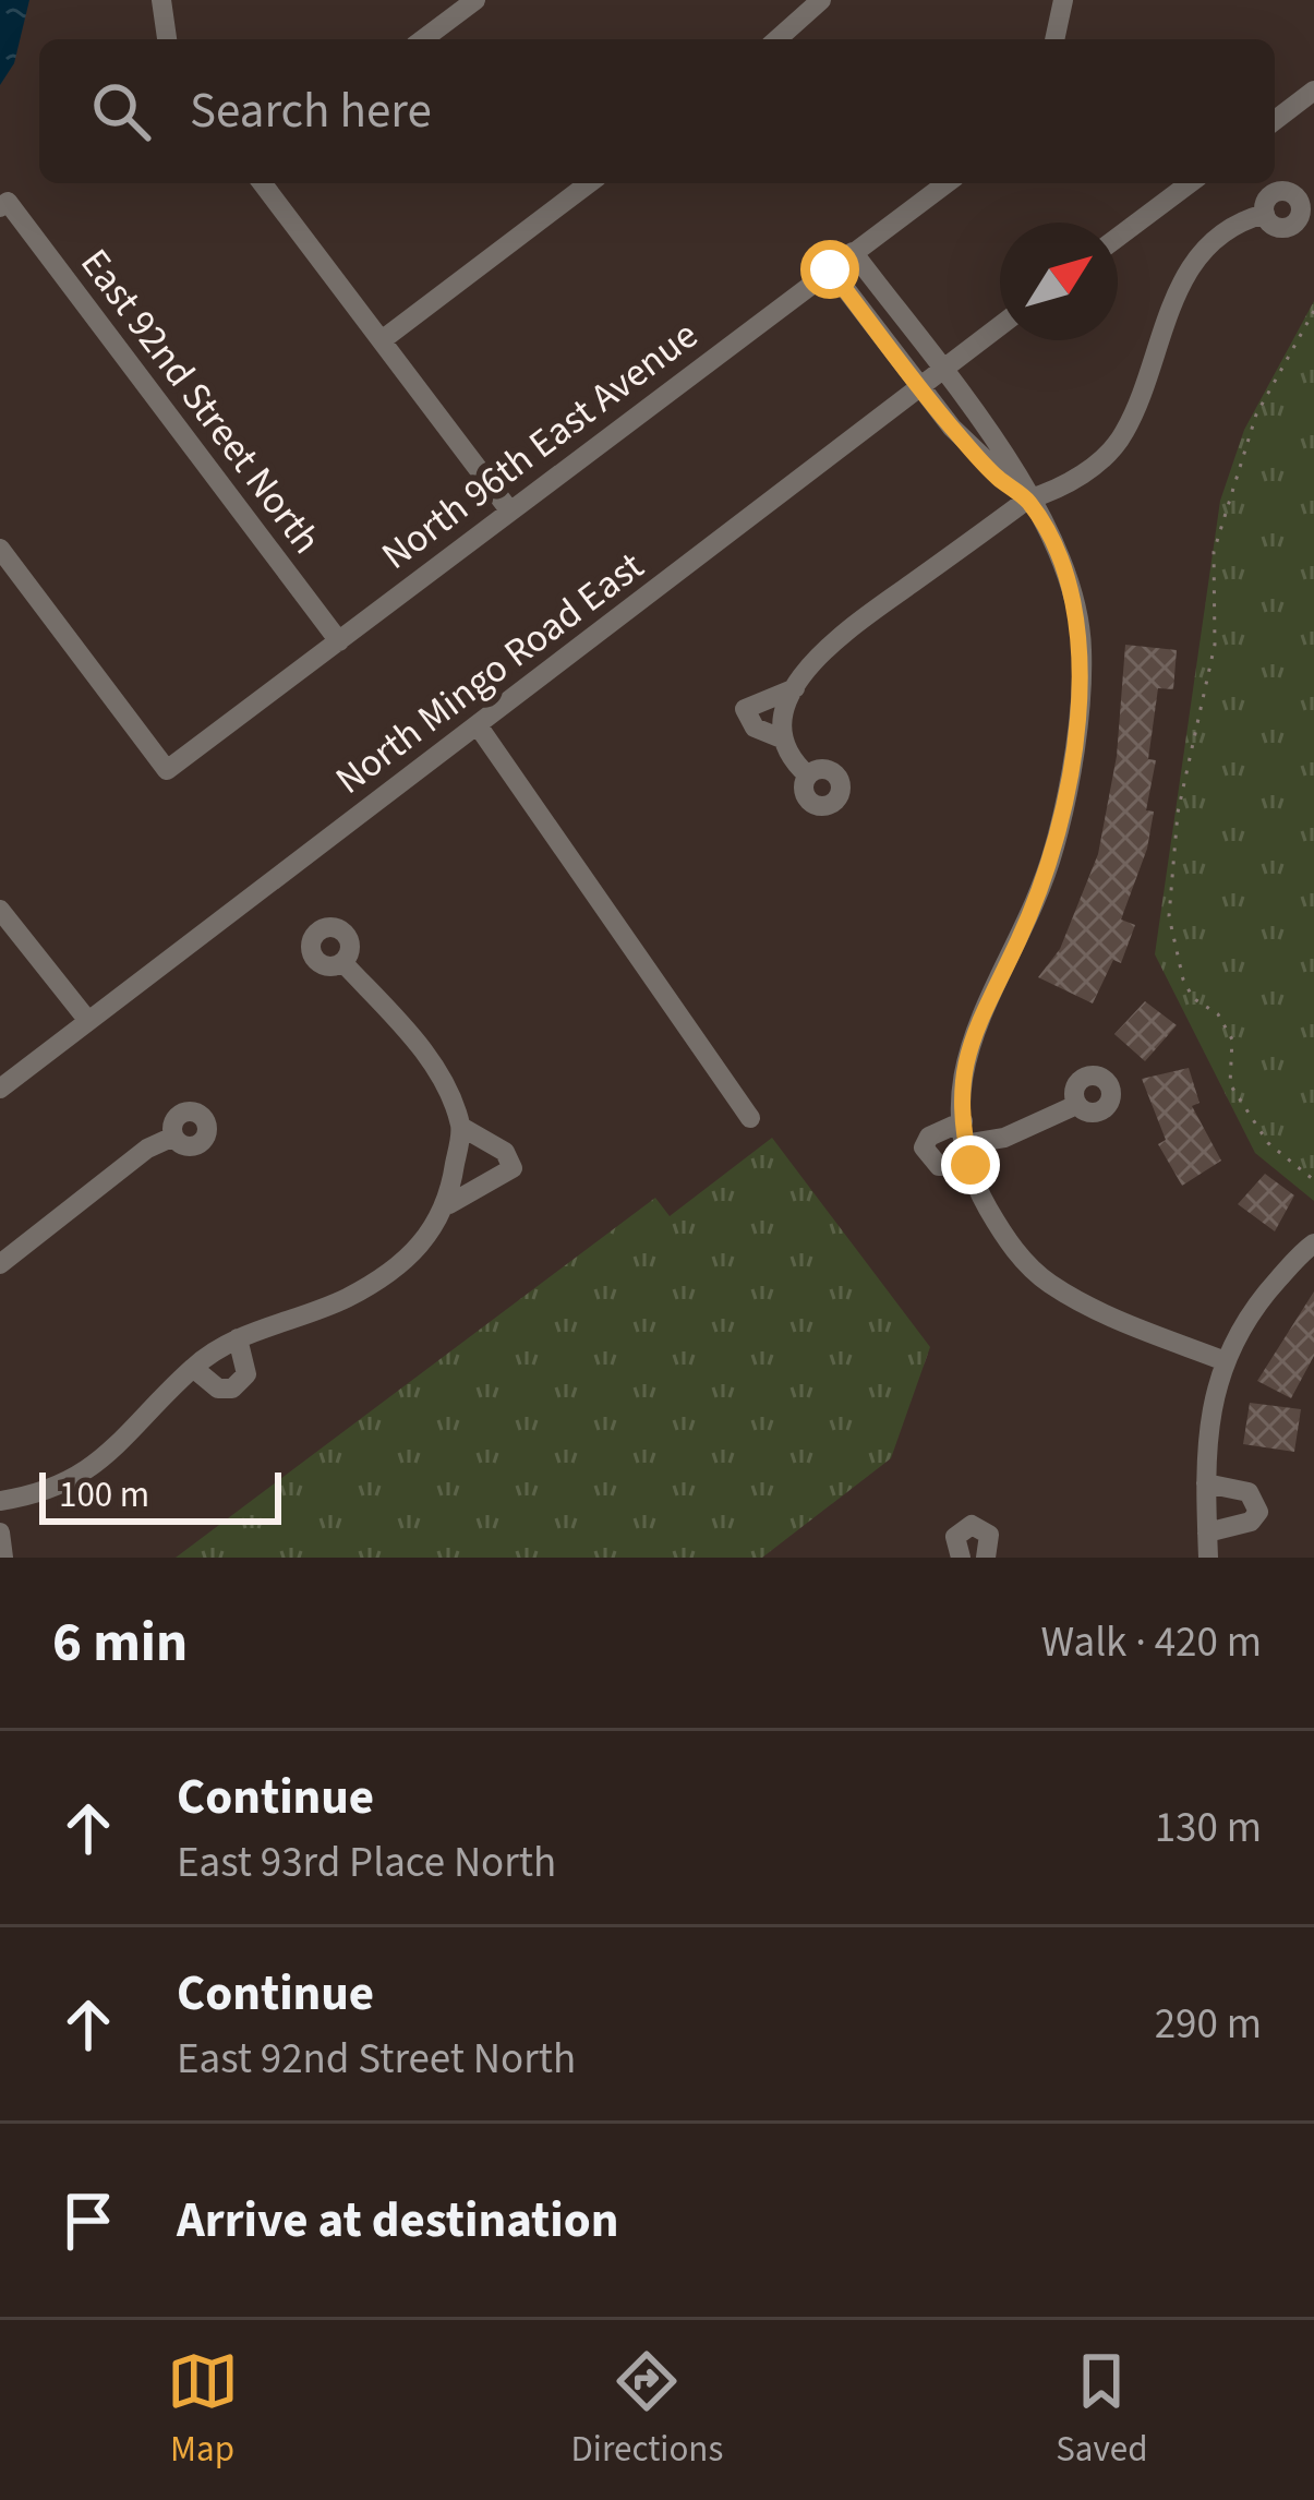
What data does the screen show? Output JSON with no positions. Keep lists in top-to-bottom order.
{
  "streets": {
    "street": ["East 92nd Street North", "North 96th East Avenue", "North Mingo Road East"]
  },
  "crossings": [
    ["East 92nd Street North", "North 96th East Avenue"]
  ],
  "scale_bar": "100 m",
  "north": "top right",
  "page": {
    "search": "Search here",
    "scale": "100 m",
    "heading": ["6 min", "Walk · 420 m"],
    "list": [
      ["Continue", "East 93rd Place North", "130 m"],
      ["Continue", "East 92nd Street North", "290 m"],
      "Arrive at destination"
    ],
    "nav": ["Map", "Directions", "Saved"]
  }
}
